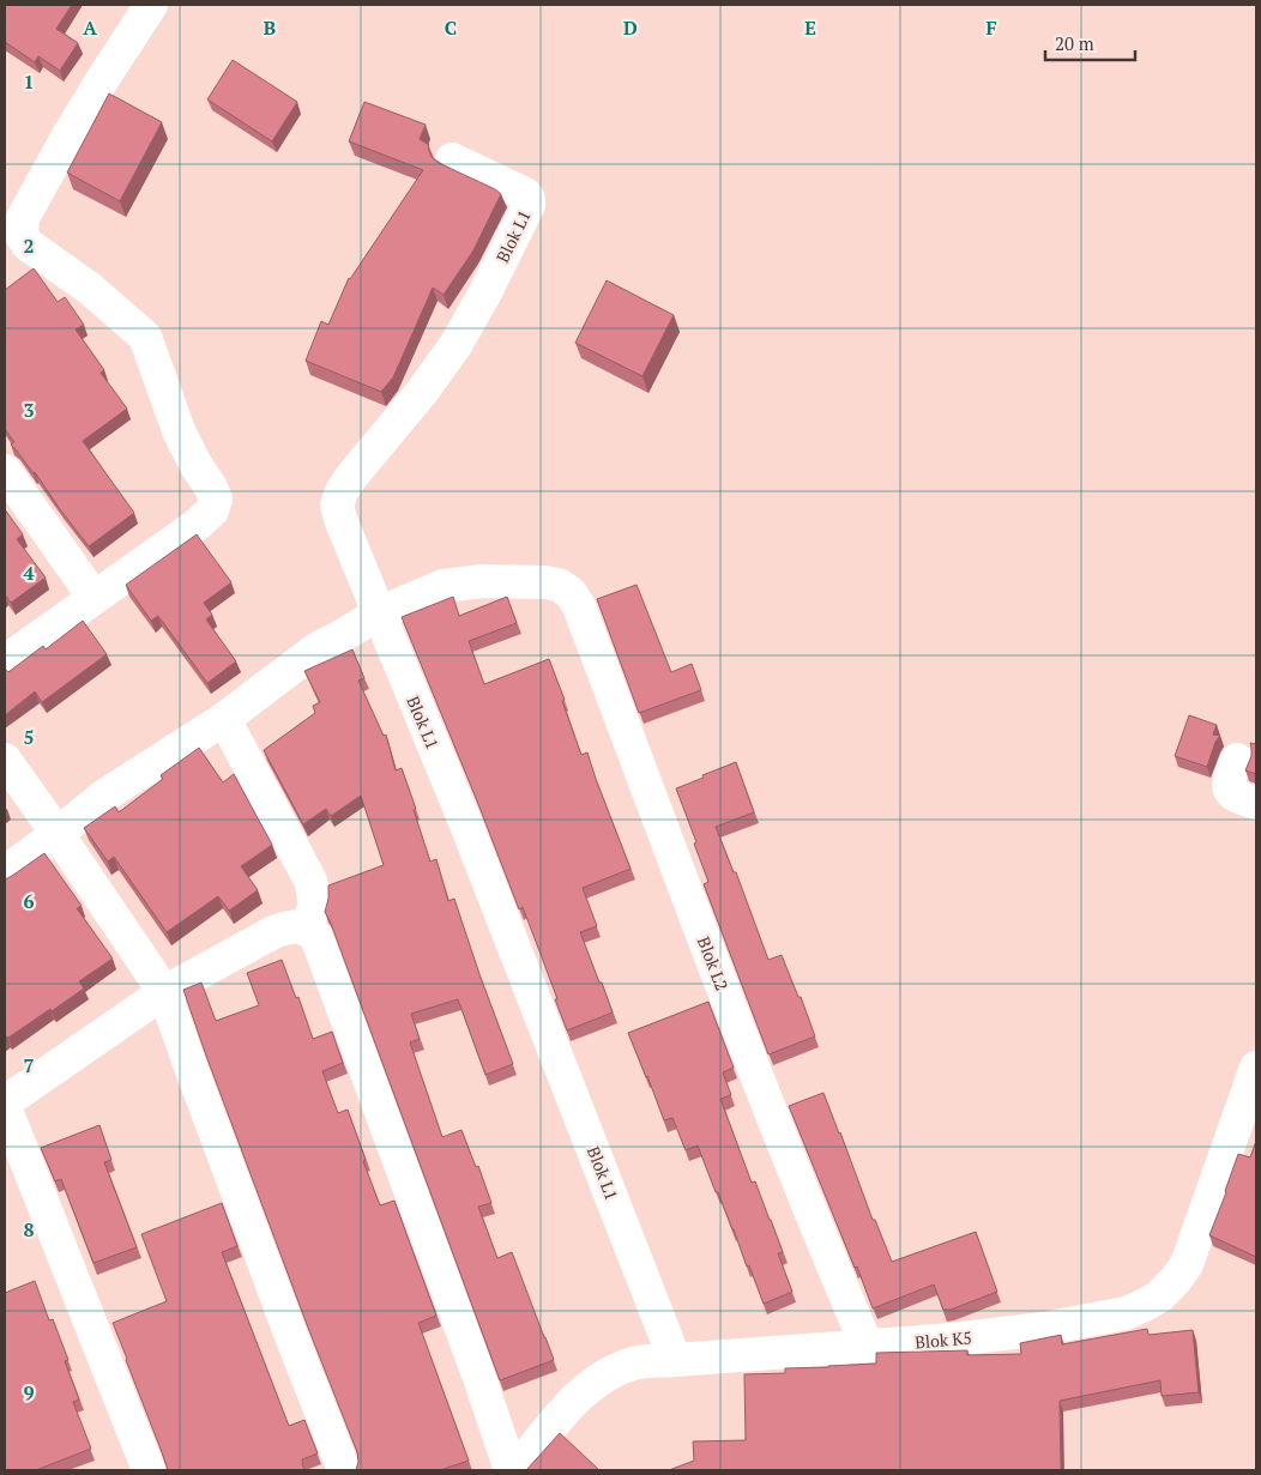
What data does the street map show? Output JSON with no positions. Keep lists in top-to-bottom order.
{
  "streets": {
    "street": ["Blok L1", "Blok L2", "Blok K5"]
  },
  "crossings": [
    ["Blok L1", "Blok L2"],
    ["Blok L1", "Blok K5"],
    ["Blok L2", "Blok K5"]
  ],
  "scale_bar": "20 m",
  "grid": {
    "columns": [
      "A",
      "B",
      "C",
      "D",
      "E",
      "F"
    ],
    "rows": [
      "1",
      "2",
      "3",
      "4",
      "5",
      "6",
      "7",
      "8",
      "9"
    ]
  }
}
